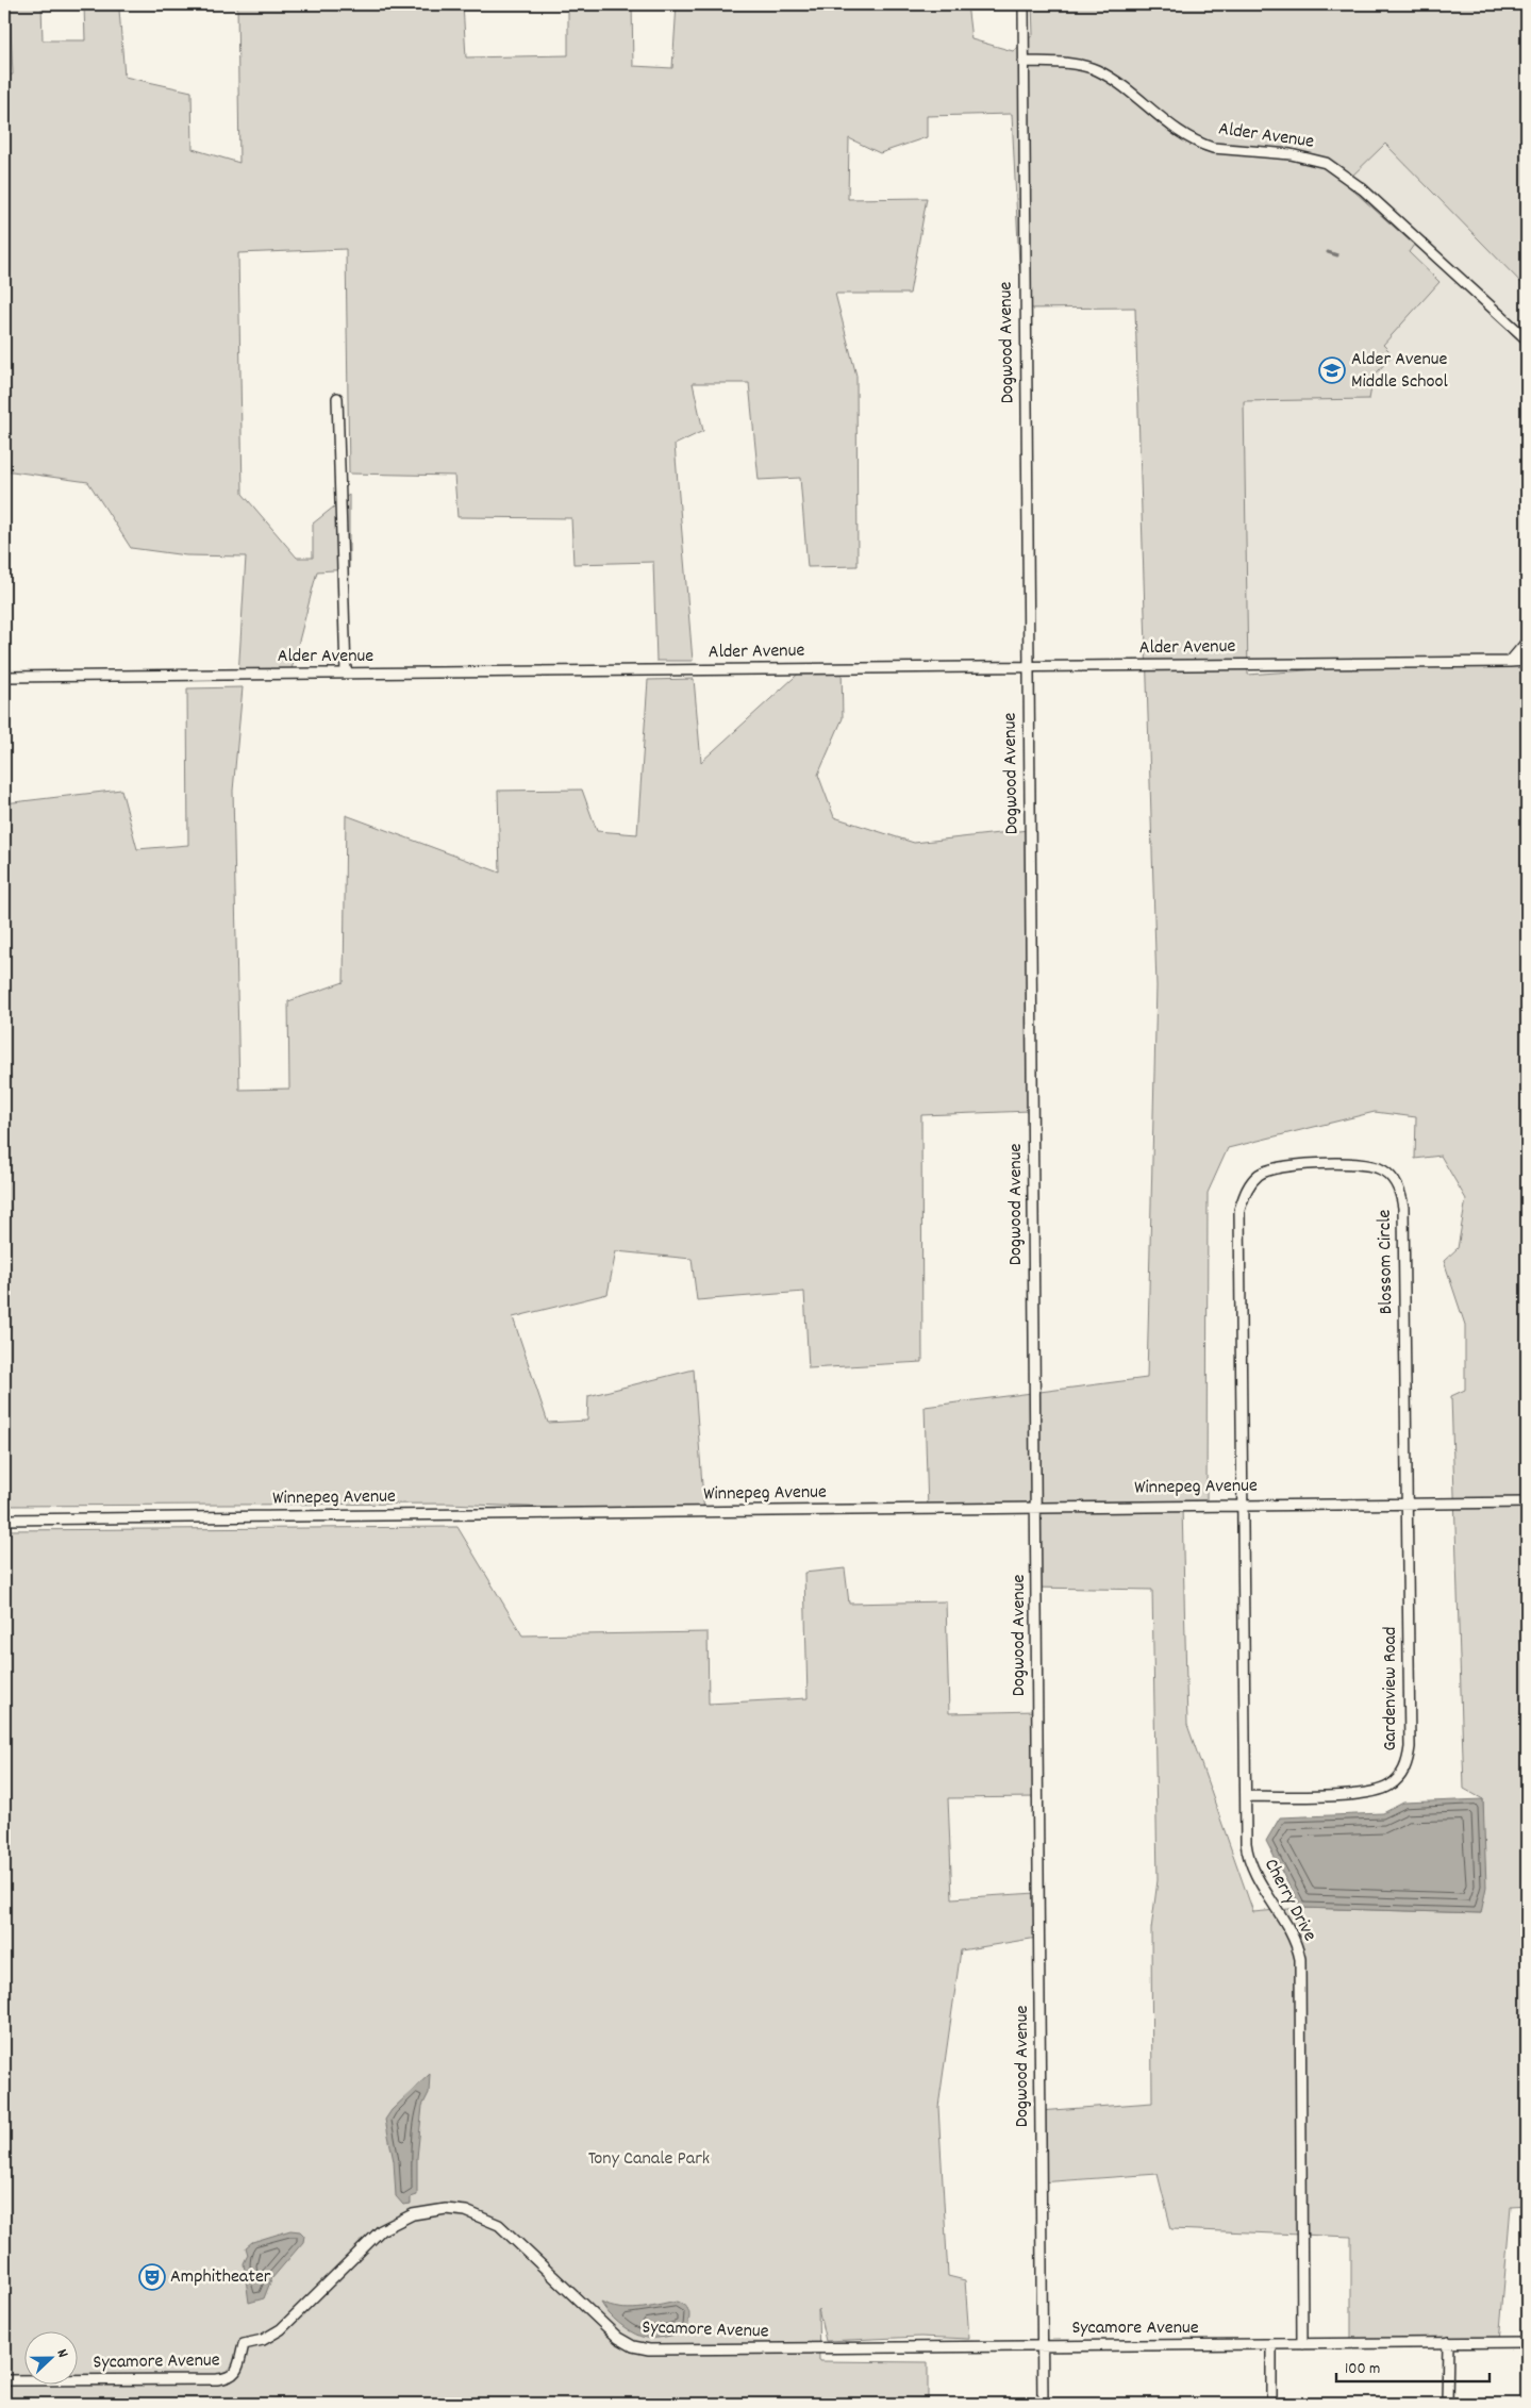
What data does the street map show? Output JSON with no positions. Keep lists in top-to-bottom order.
{
  "streets": {
    "street": [
      "Alder Avenue",
      "Dogwood Avenue",
      "Blossom Circle",
      "Winnepeg Avenue",
      "Gardenview Road",
      "Cherry Drive",
      "Sycamore Avenue"
    ]
  },
  "crossings": [
    ["Alder Avenue", "Dogwood Avenue"],
    ["Dogwood Avenue", "Winnepeg Avenue"],
    ["Dogwood Avenue", "Sycamore Avenue"],
    ["Blossom Circle", "Winnepeg Avenue"],
    ["Blossom Circle", "Gardenview Road"],
    ["Blossom Circle", "Cherry Drive"],
    ["Winnepeg Avenue", "Gardenview Road"],
    ["Winnepeg Avenue", "Cherry Drive"],
    ["Gardenview Road", "Cherry Drive"],
    ["Cherry Drive", "Sycamore Avenue"]
  ],
  "parks": ["Tony Canale Park"],
  "places": {
    "school or university": ["Alder Avenue Middle School"],
    "theatre": ["Amphitheater"]
  },
  "scale_bar": "100 m",
  "north": "right"
}
